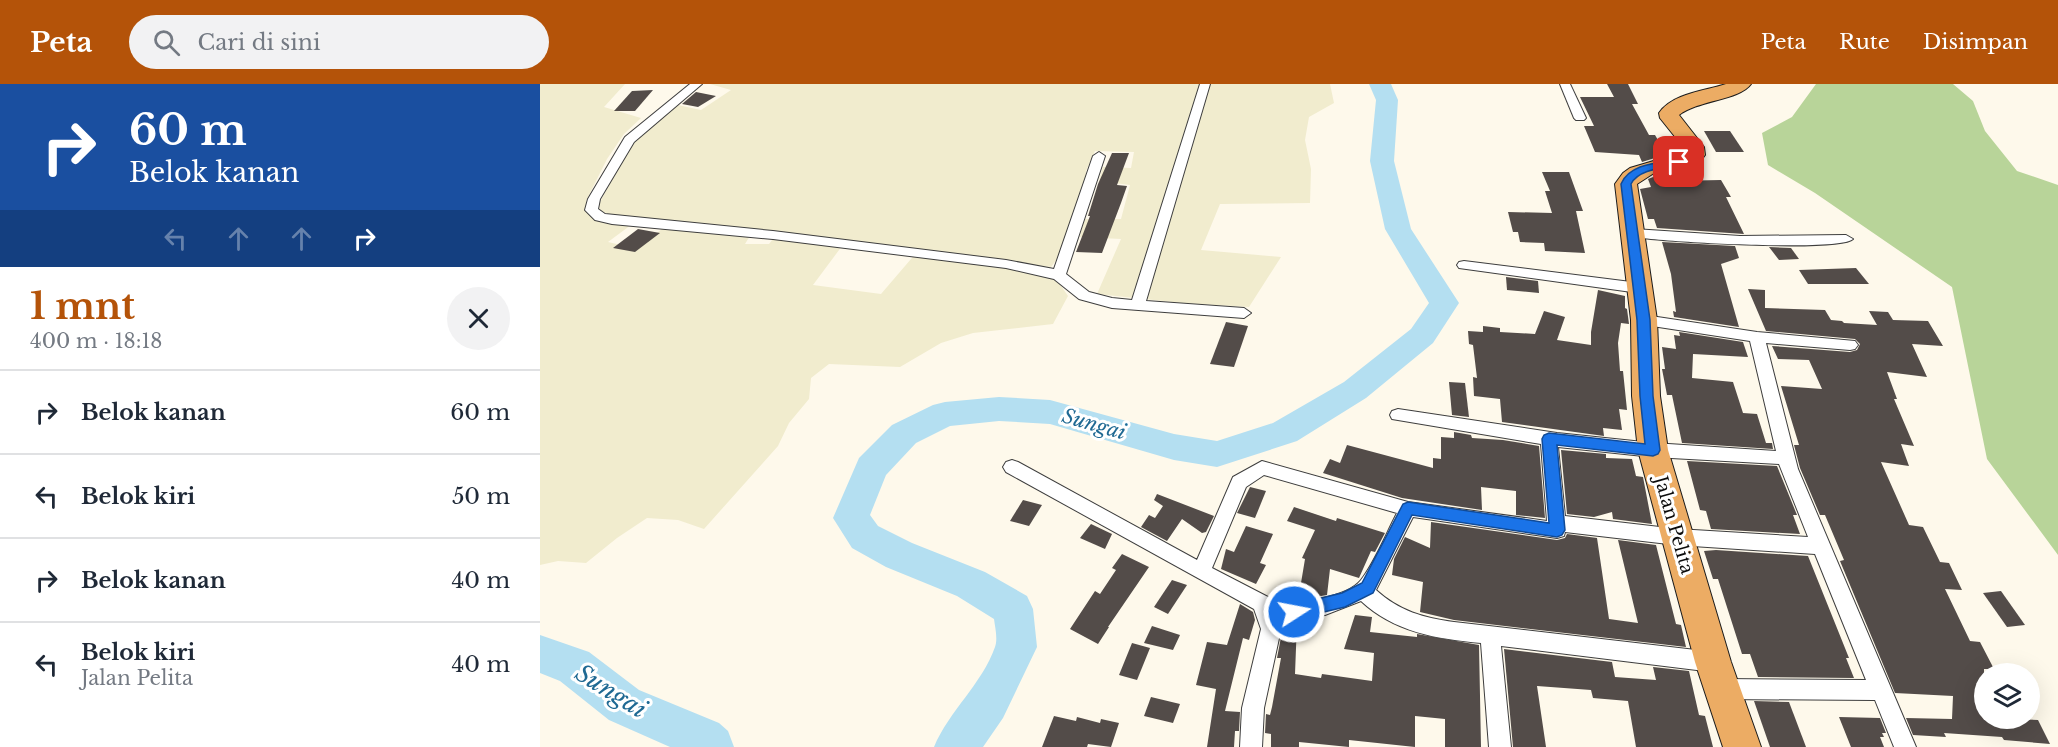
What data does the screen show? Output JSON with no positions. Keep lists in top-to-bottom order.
{
  "streets": {
    "highway": ["Jalan Pelita"]
  },
  "water": ["Sungai"],
  "page": {
    "header": "Peta",
    "search": "Cari di sini",
    "nav": ["Peta", "Rute", "Disimpan"],
    "turn": ["60 m", "Belok kanan"],
    "heading": ["1 mnt", "400 m · 18:18"],
    "list": [
      {
        "name": "Belok kanan",
        "value": "60 m"
      },
      {
        "name": "Belok kiri",
        "value": "50 m"
      },
      {
        "name": "Belok kanan",
        "value": "40 m"
      },
      {
        "name": "Belok kiri",
        "note": "Jalan Pelita",
        "value": "40 m"
      }
    ]
  }
}
